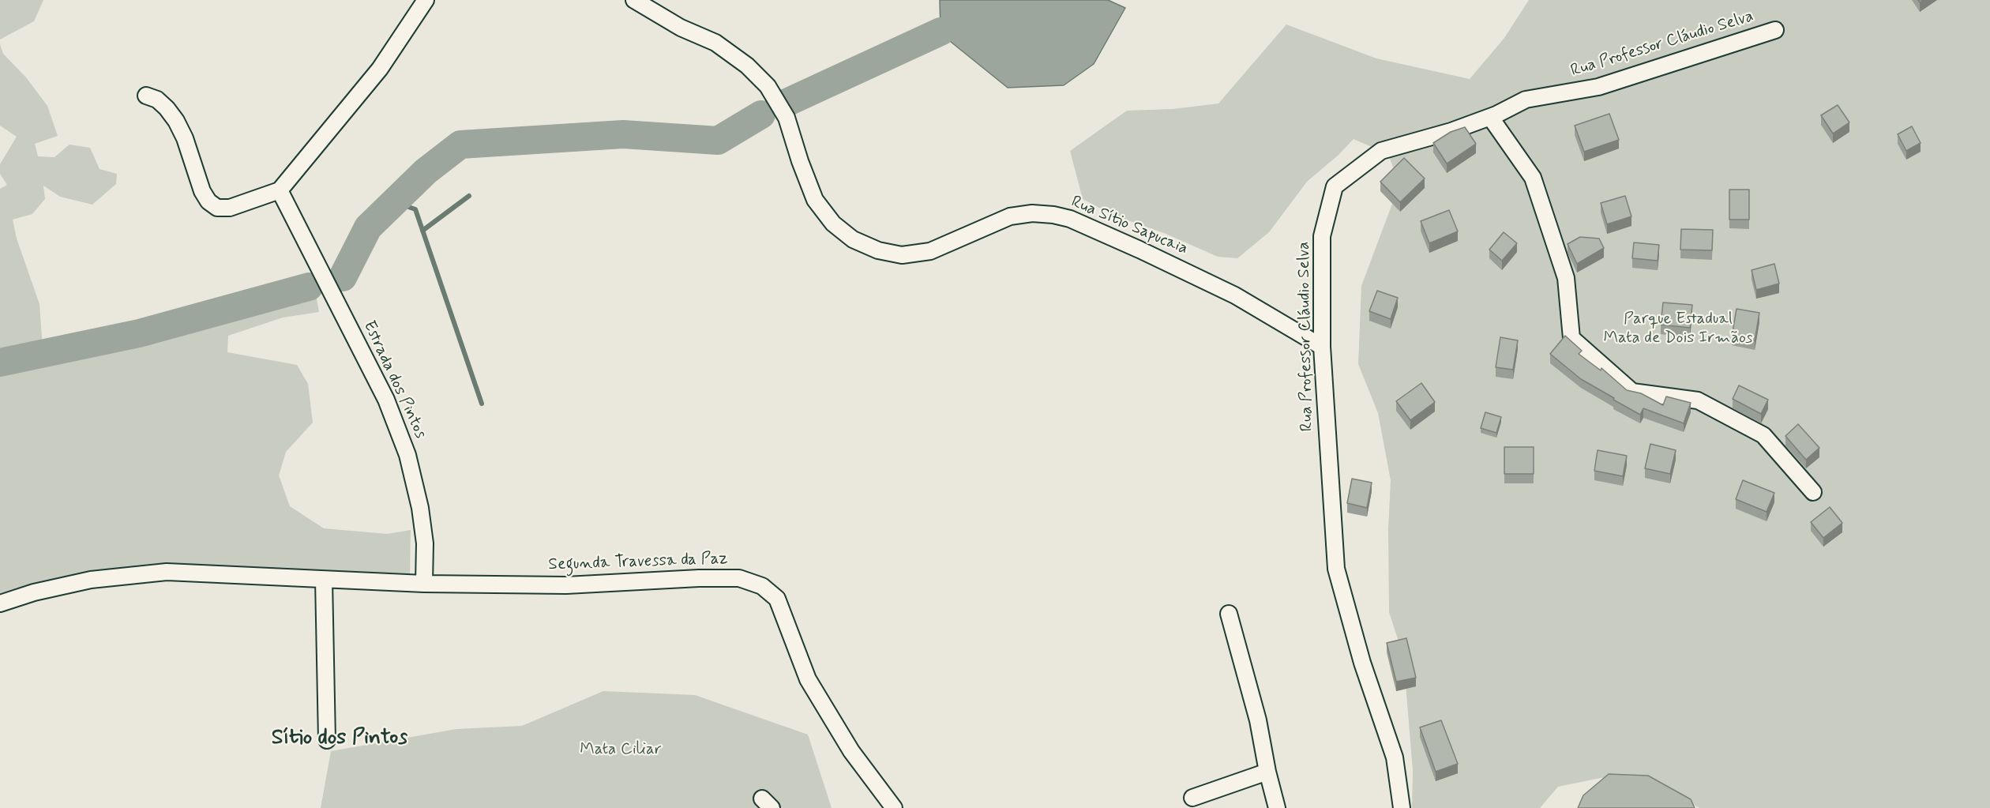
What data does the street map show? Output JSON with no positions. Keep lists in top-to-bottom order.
{
  "streets": {
    "street": [
      "Rua Professor Cláudio Selva",
      "Rua Sítio Sapucaia",
      "Estrada dos Pintos",
      "Segunda Travessa da Paz"
    ]
  },
  "crossings": [
    ["Rua Professor Cláudio Selva", "Rua Sítio Sapucaia"],
    ["Estrada dos Pintos", "Segunda Travessa da Paz"]
  ],
  "districts": ["Sítio dos Pintos"],
  "parks": ["Parque Estadual Mata de Dois Irmãos", "Mata Ciliar"]
}
